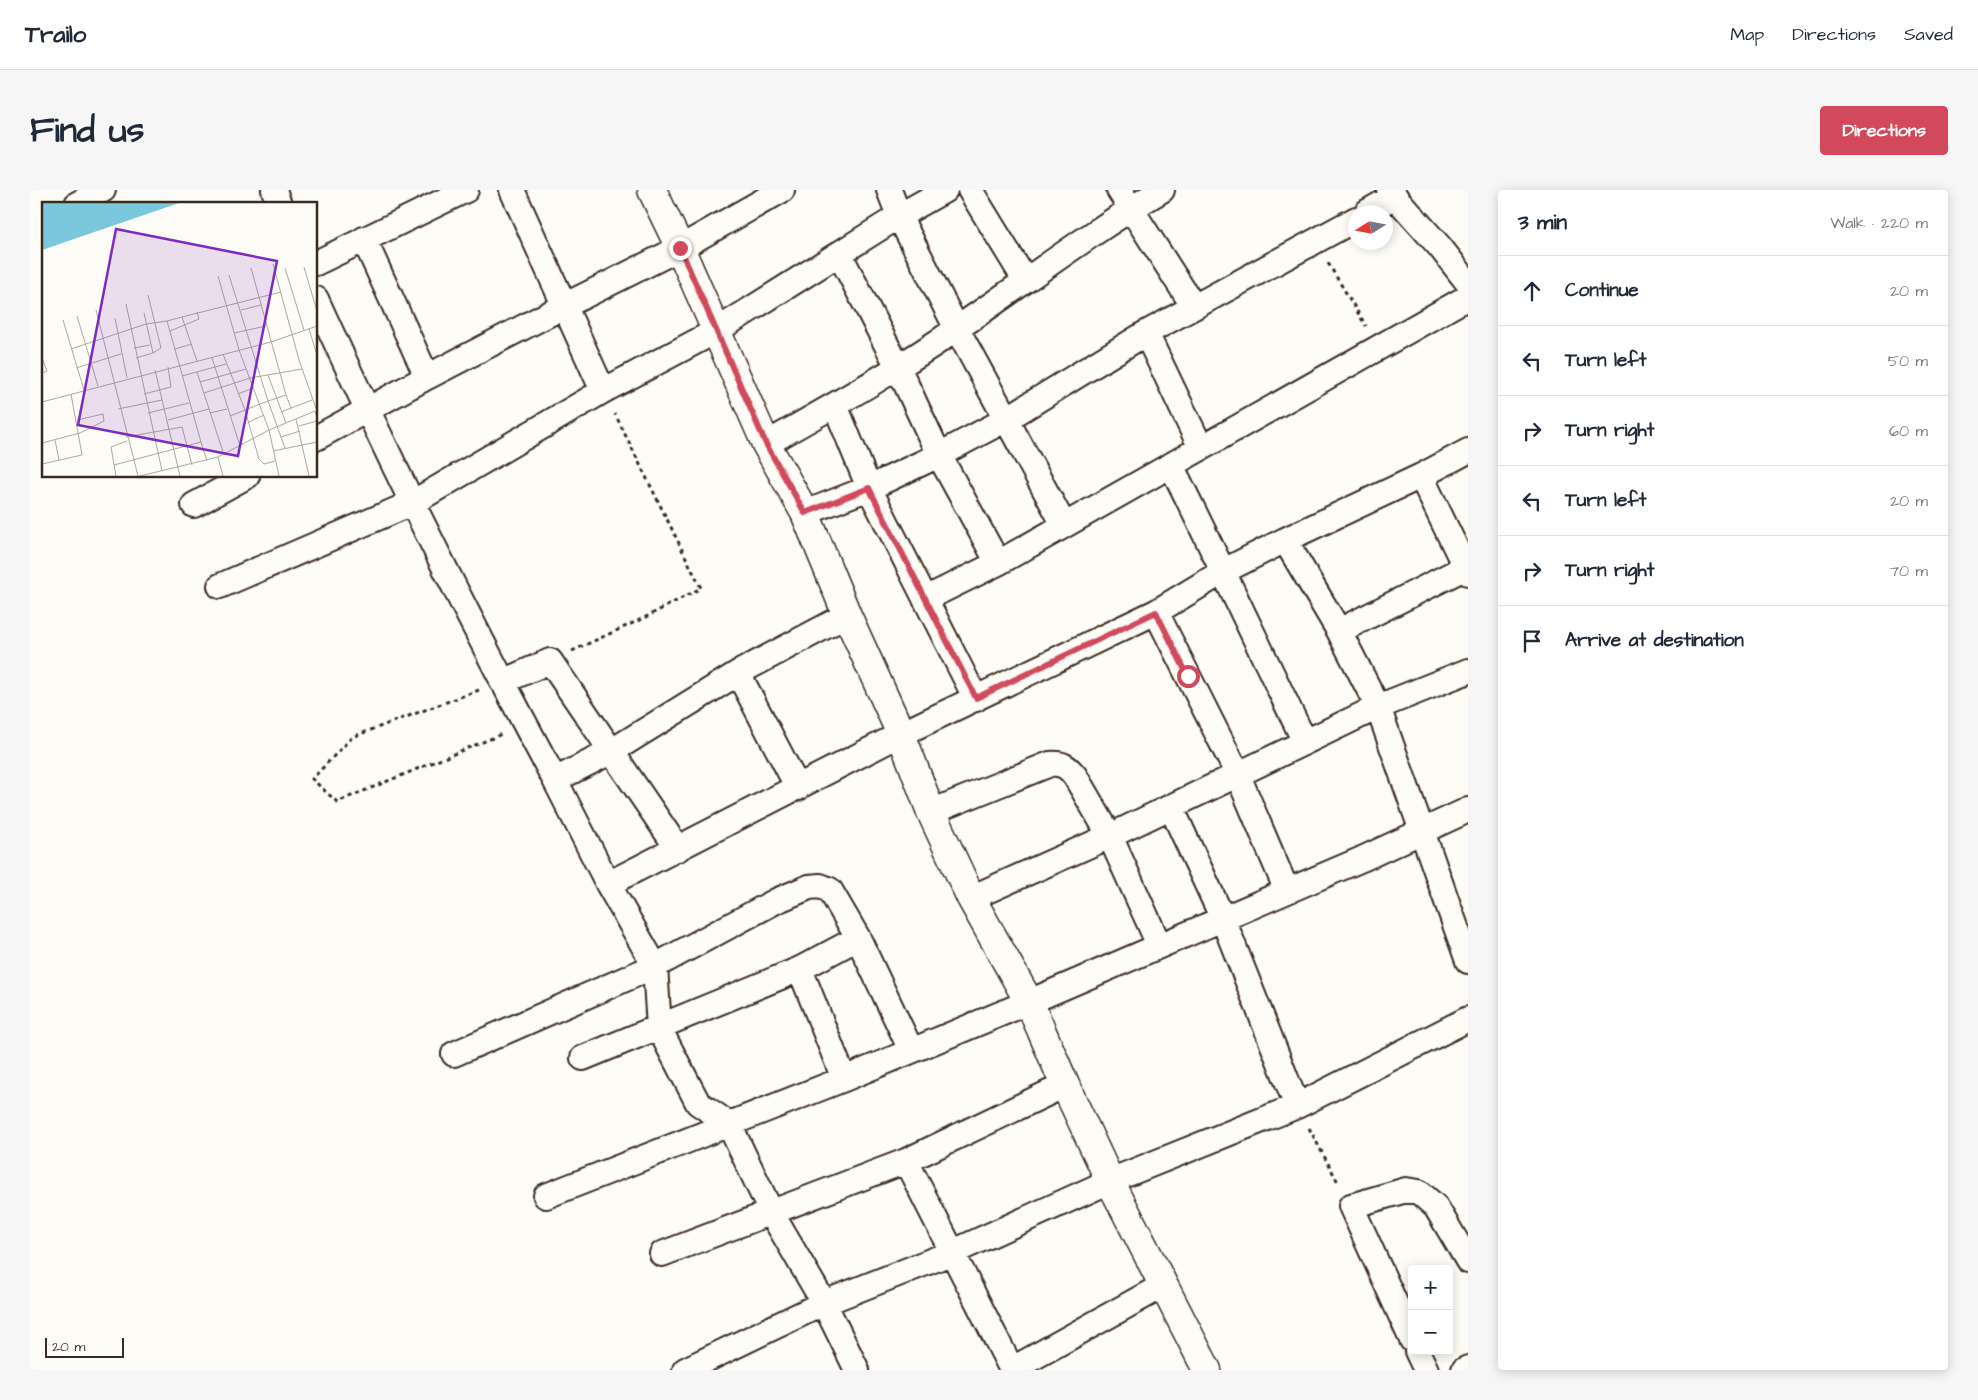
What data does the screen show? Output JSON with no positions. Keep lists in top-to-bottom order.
{
  "scale_bar": "20 m",
  "north": "left",
  "page": {
    "header": "Trailo",
    "nav": ["Map", "Directions", "Saved"],
    "title": "Find us",
    "buttons": "Directions",
    "heading": ["3 min", "Walk · 220 m"],
    "list": [
      ["Continue", "20 m"],
      ["Turn left", "50 m"],
      ["Turn right", "60 m"],
      ["Turn left", "20 m"],
      ["Turn right", "70 m"],
      "Arrive at destination"
    ],
    "map_buttons": ["+", "−"],
    "scale": "20 m"
  }
}
